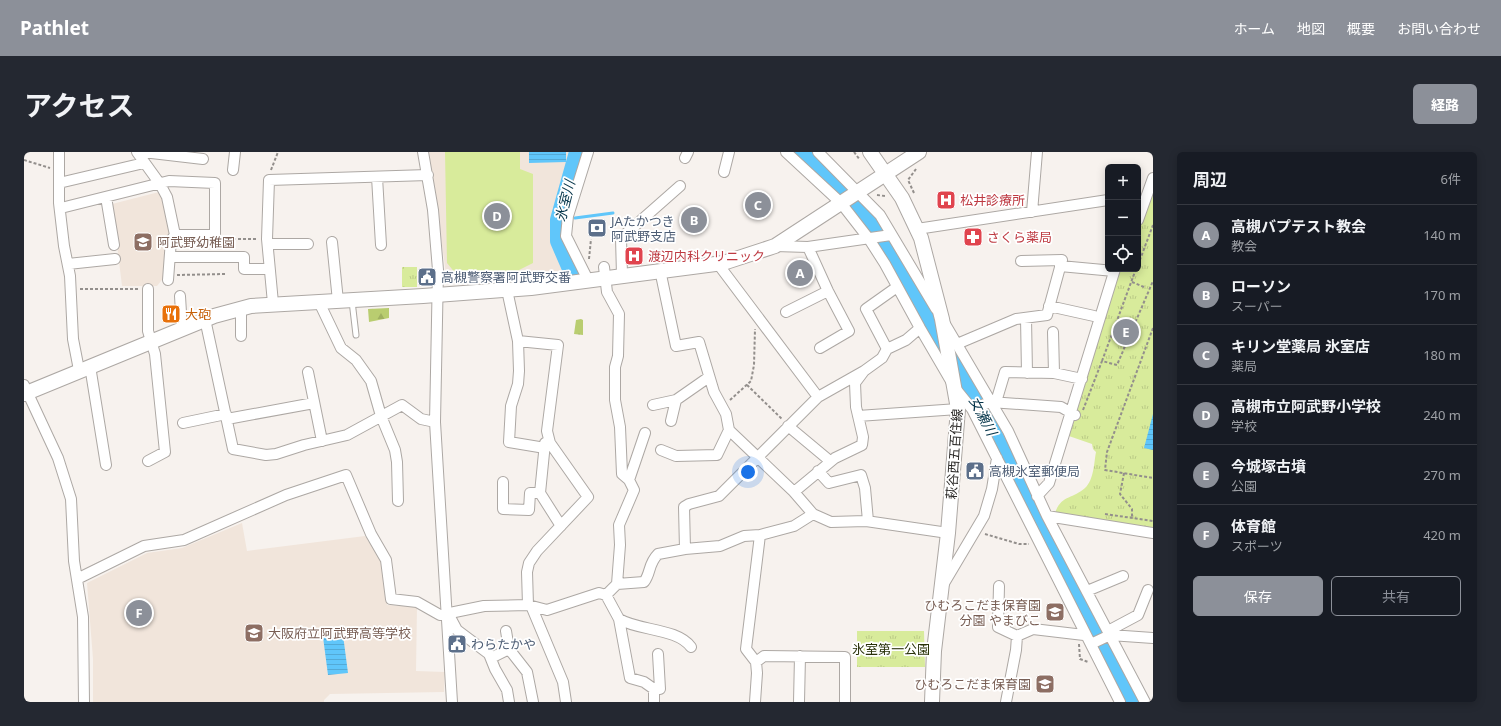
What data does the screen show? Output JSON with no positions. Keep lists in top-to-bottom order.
{
  "streets": {
    "street": ["萩谷西五百住線"]
  },
  "water": ["氷室川", "女瀬川"],
  "parks": ["氷室第一公園"],
  "places": {
    "hospital": ["松井診療所", "渡辺内科クリニック"],
    "bank": ["JAたかつき 阿武野支店"],
    "pharmacy": ["さくら薬局"],
    "school or university": [
      "阿武野幼稚園",
      "ひむろこだま保育園 分園 やまびこ",
      "大阪府立阿武野高等学校",
      "ひむろこだま保育園"
    ],
    "public building": ["高槻警察署阿武野交番", "高槻氷室郵便局", "わらたかや"],
    "restaurant": ["大砲"]
  },
  "page": {
    "header": "Pathlet",
    "nav": [
      "ホーム",
      "地図",
      "概要",
      "お問い合わせ"
    ],
    "title": "アクセス",
    "buttons": [
      "経路",
      ["保存", "共有"]
    ],
    "heading": ["周辺", "6件"],
    "map_buttons": ["+", "−"],
    "pins": [
      "C",
      "D",
      "B",
      "A",
      "E",
      "F"
    ],
    "list": [
      {
        "mark": "A",
        "name": "高槻バプテスト教会",
        "note": "教会",
        "value": "140 m"
      },
      {
        "mark": "B",
        "name": "ローソン",
        "note": "スーパー",
        "value": "170 m"
      },
      {
        "mark": "C",
        "name": "キリン堂薬局 氷室店",
        "note": "薬局",
        "value": "180 m"
      },
      {
        "mark": "D",
        "name": "高槻市立阿武野小学校",
        "note": "学校",
        "value": "240 m"
      },
      {
        "mark": "E",
        "name": "今城塚古墳",
        "note": "公園",
        "value": "270 m"
      },
      {
        "mark": "F",
        "name": "体育館",
        "note": "スポーツ",
        "value": "420 m"
      }
    ]
  }
}
